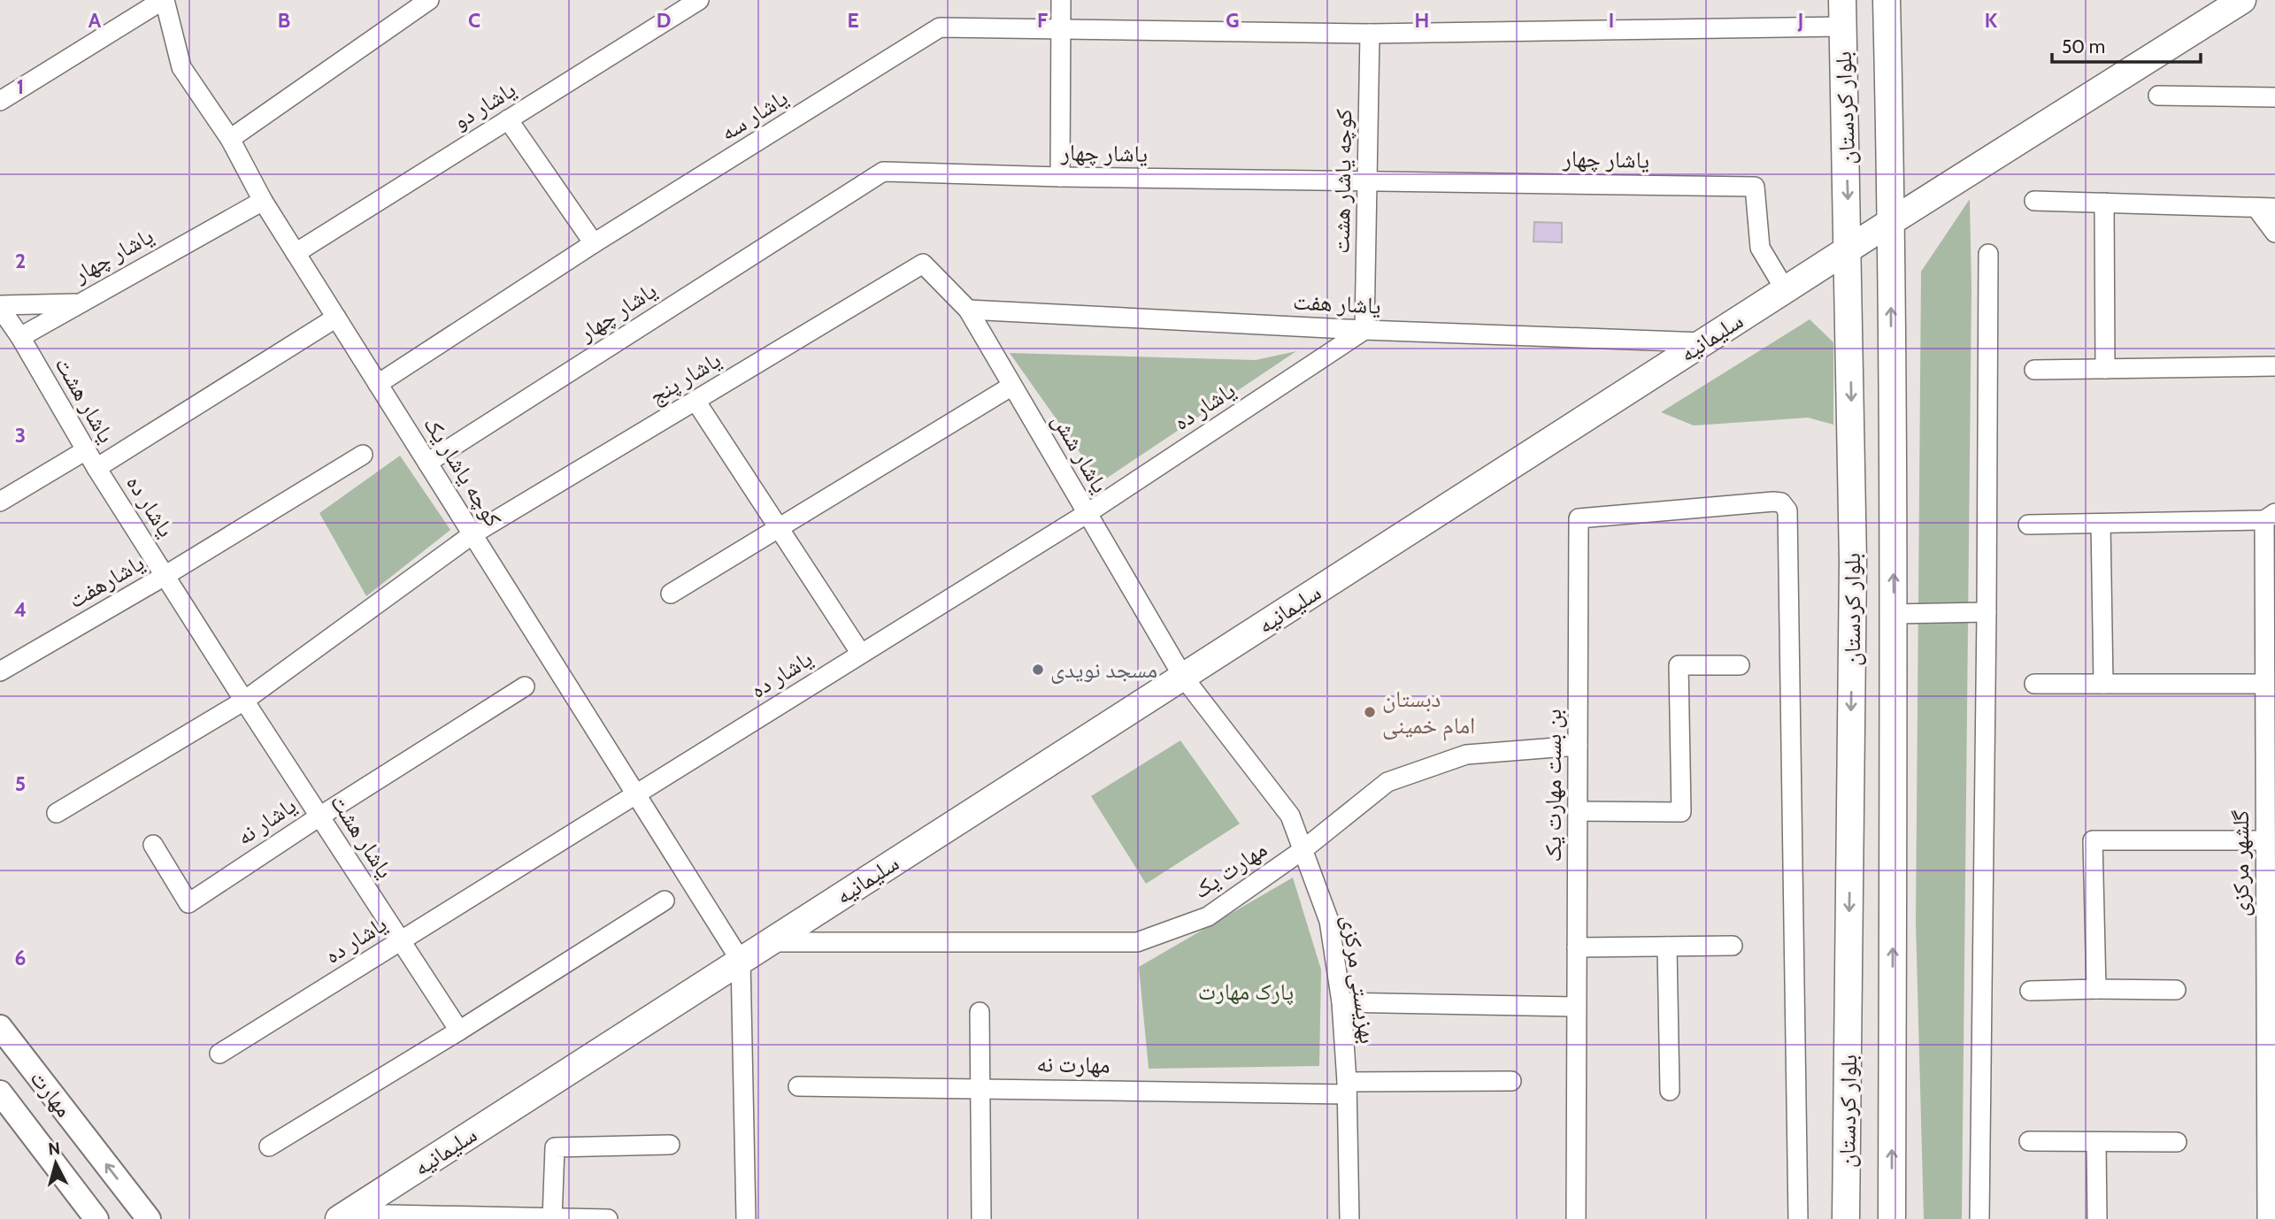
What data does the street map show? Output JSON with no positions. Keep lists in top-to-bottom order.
{
  "streets": {
    "main road": ["بلوار کردستان", "سلیمانیه"],
    "street": [
      "یاشار دو",
      "یاشار سه",
      "یاشار چهار",
      "کوچه یاشار هشت",
      "یاشار هفت",
      "یاشار پنج",
      "یاشار هشت",
      "یاشار ده",
      "یاشار شش",
      "کوچه یاشار یک",
      "یاشارهفت",
      "بن بست مهارت یک",
      "یاشار نه",
      "گلشهر مرکزی",
      "مهارت یک",
      "بهزیستی مرکزی",
      "مهارت نه",
      "مهارت"
    ]
  },
  "crossings": [
    ["یاشار دو", "کوچه یاشار یک"],
    ["بلوار کردستان", "سلیمانیه"],
    ["یاشار سه", "کوچه یاشار یک"],
    ["یاشار چهار", "کوچه یاشار هشت"],
    ["یاشار چهار", "سلیمانیه"],
    ["یاشار چهار", "یاشار هشت"],
    ["یاشار چهار", "کوچه یاشار یک"],
    ["کوچه یاشار هشت", "یاشار هفت"],
    ["کوچه یاشار هشت", "یاشار ده"],
    ["یاشار هفت", "سلیمانیه"],
    ["یاشار هفت", "یاشار ده"],
    ["یاشار هفت", "یاشار شش"],
    ["سلیمانیه", "یاشار شش"],
    ["سلیمانیه", "کوچه یاشار یک"],
    ["سلیمانیه", "مهارت یک"],
    ["سلیمانیه", "بهزیستی مرکزی"],
    ["یاشار پنج", "یاشار شش"],
    ["یاشار پنج", "کوچه یاشار یک"],
    ["یاشار هشت", "یاشار ده"],
    ["یاشار هشت", "کوچه یاشار یک"],
    ["یاشار هشت", "یاشار نه"],
    ["یاشار ده", "یاشار شش"],
    ["یاشار ده", "کوچه یاشار یک"],
    ["یاشار ده", "یاشارهفت"],
    ["یاشار شش", "بهزیستی مرکزی"],
    ["بن بست مهارت یک", "مهارت یک"],
    ["مهارت یک", "بهزیستی مرکزی"],
    ["بهزیستی مرکزی", "مهارت نه"]
  ],
  "parks": ["پارک مهارت"],
  "places": ["مسجد نویدی", "دبستان امام خمینی"],
  "scale_bar": "50 m",
  "north": "top",
  "grid": {
    "columns": [
      "A",
      "B",
      "C",
      "D",
      "E",
      "F",
      "G",
      "H",
      "I",
      "J",
      "K"
    ],
    "rows": [
      "1",
      "2",
      "3",
      "4",
      "5",
      "6"
    ]
  }
}
